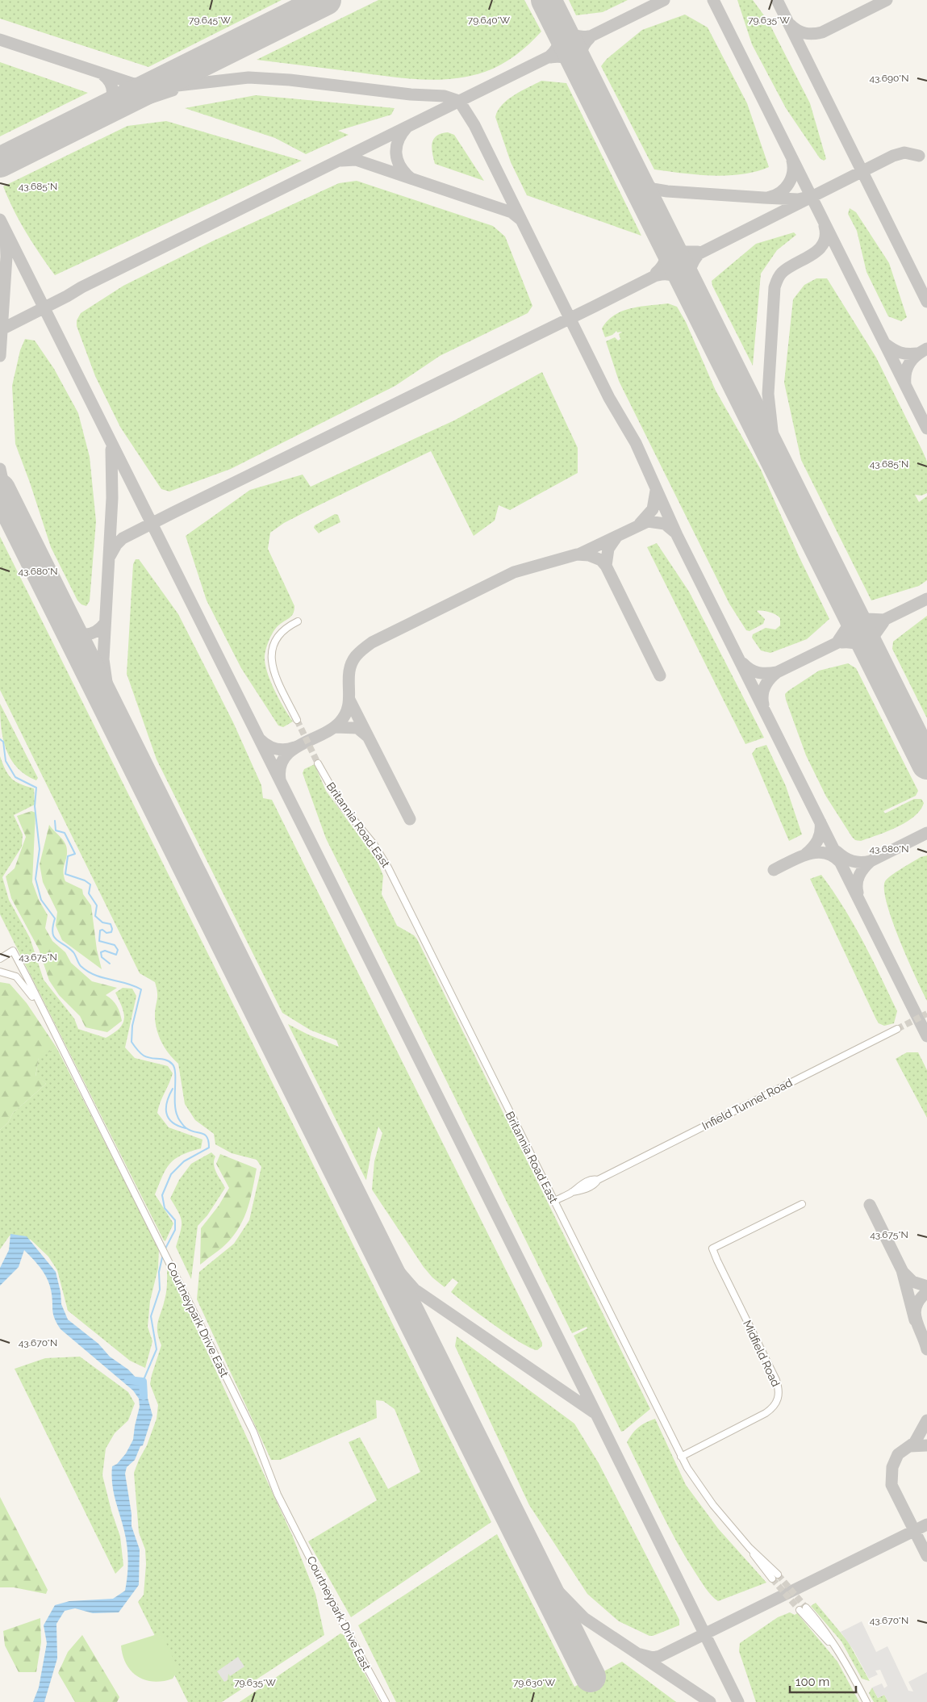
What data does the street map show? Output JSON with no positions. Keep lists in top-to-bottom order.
{
  "streets": {
    "street": [
      "Britannia Road East",
      "Infield Tunnel Road",
      "Courtneypark Drive East",
      "Midfield Road"
    ]
  },
  "crossings": [
    ["Britannia Road East", "Infield Tunnel Road"],
    ["Britannia Road East", "Midfield Road"]
  ],
  "scale_bar": "100 m",
  "coordinates": [
    "79.645°W",
    "79.640°W",
    "79.635°W",
    "43.690°N",
    "43.685°N",
    "43.680°N",
    "43.675°N",
    "43.670°N",
    "79.630°W"
  ]
}
